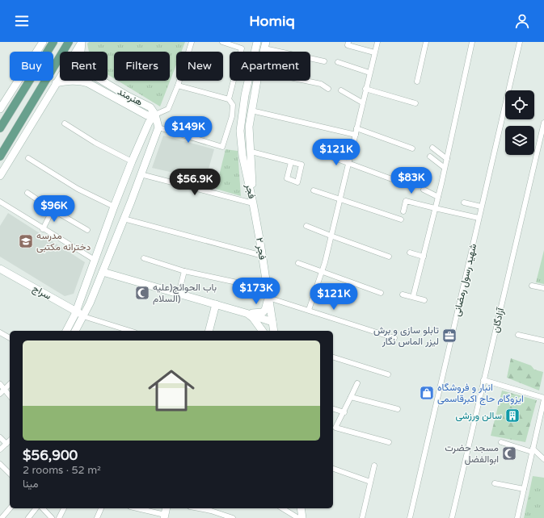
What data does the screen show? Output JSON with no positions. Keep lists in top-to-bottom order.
{
  "streets": {
    "street": [
      "هنرمند",
      "فجر",
      "فجر ۲",
      "شهید رسول رمضانی",
      "سراج",
      "آزادگان"
    ]
  },
  "crossings": [
    ["فجر", "فجر ۲"]
  ],
  "places": {
    "school or university": ["مدرسه دخترانه مکتبی"],
    "mosque": ["باب الحوائج(علیه السلام)", "مسجد حضرت ابوالفضل"],
    "office": ["تابلو سازی و برش لیزر الماس نگار"],
    "shop": ["انبار و فروشگاه ایزوگام حاج اکبرقاسمی"],
    "building": ["سالن ورزشی"]
  },
  "page": {
    "header": "Homiq",
    "chip": [
      "Buy",
      "Rent",
      "Filters",
      "New",
      "Apartment"
    ],
    "price": [
      "$149K",
      "$121K",
      "$83K",
      "$56.9K",
      "$96K",
      "$173K",
      "$121K"
    ],
    "list": [
      {
        "name": "$56,900",
        "note": "2 rooms · 52 m² · مینا"
      }
    ]
  }
}
